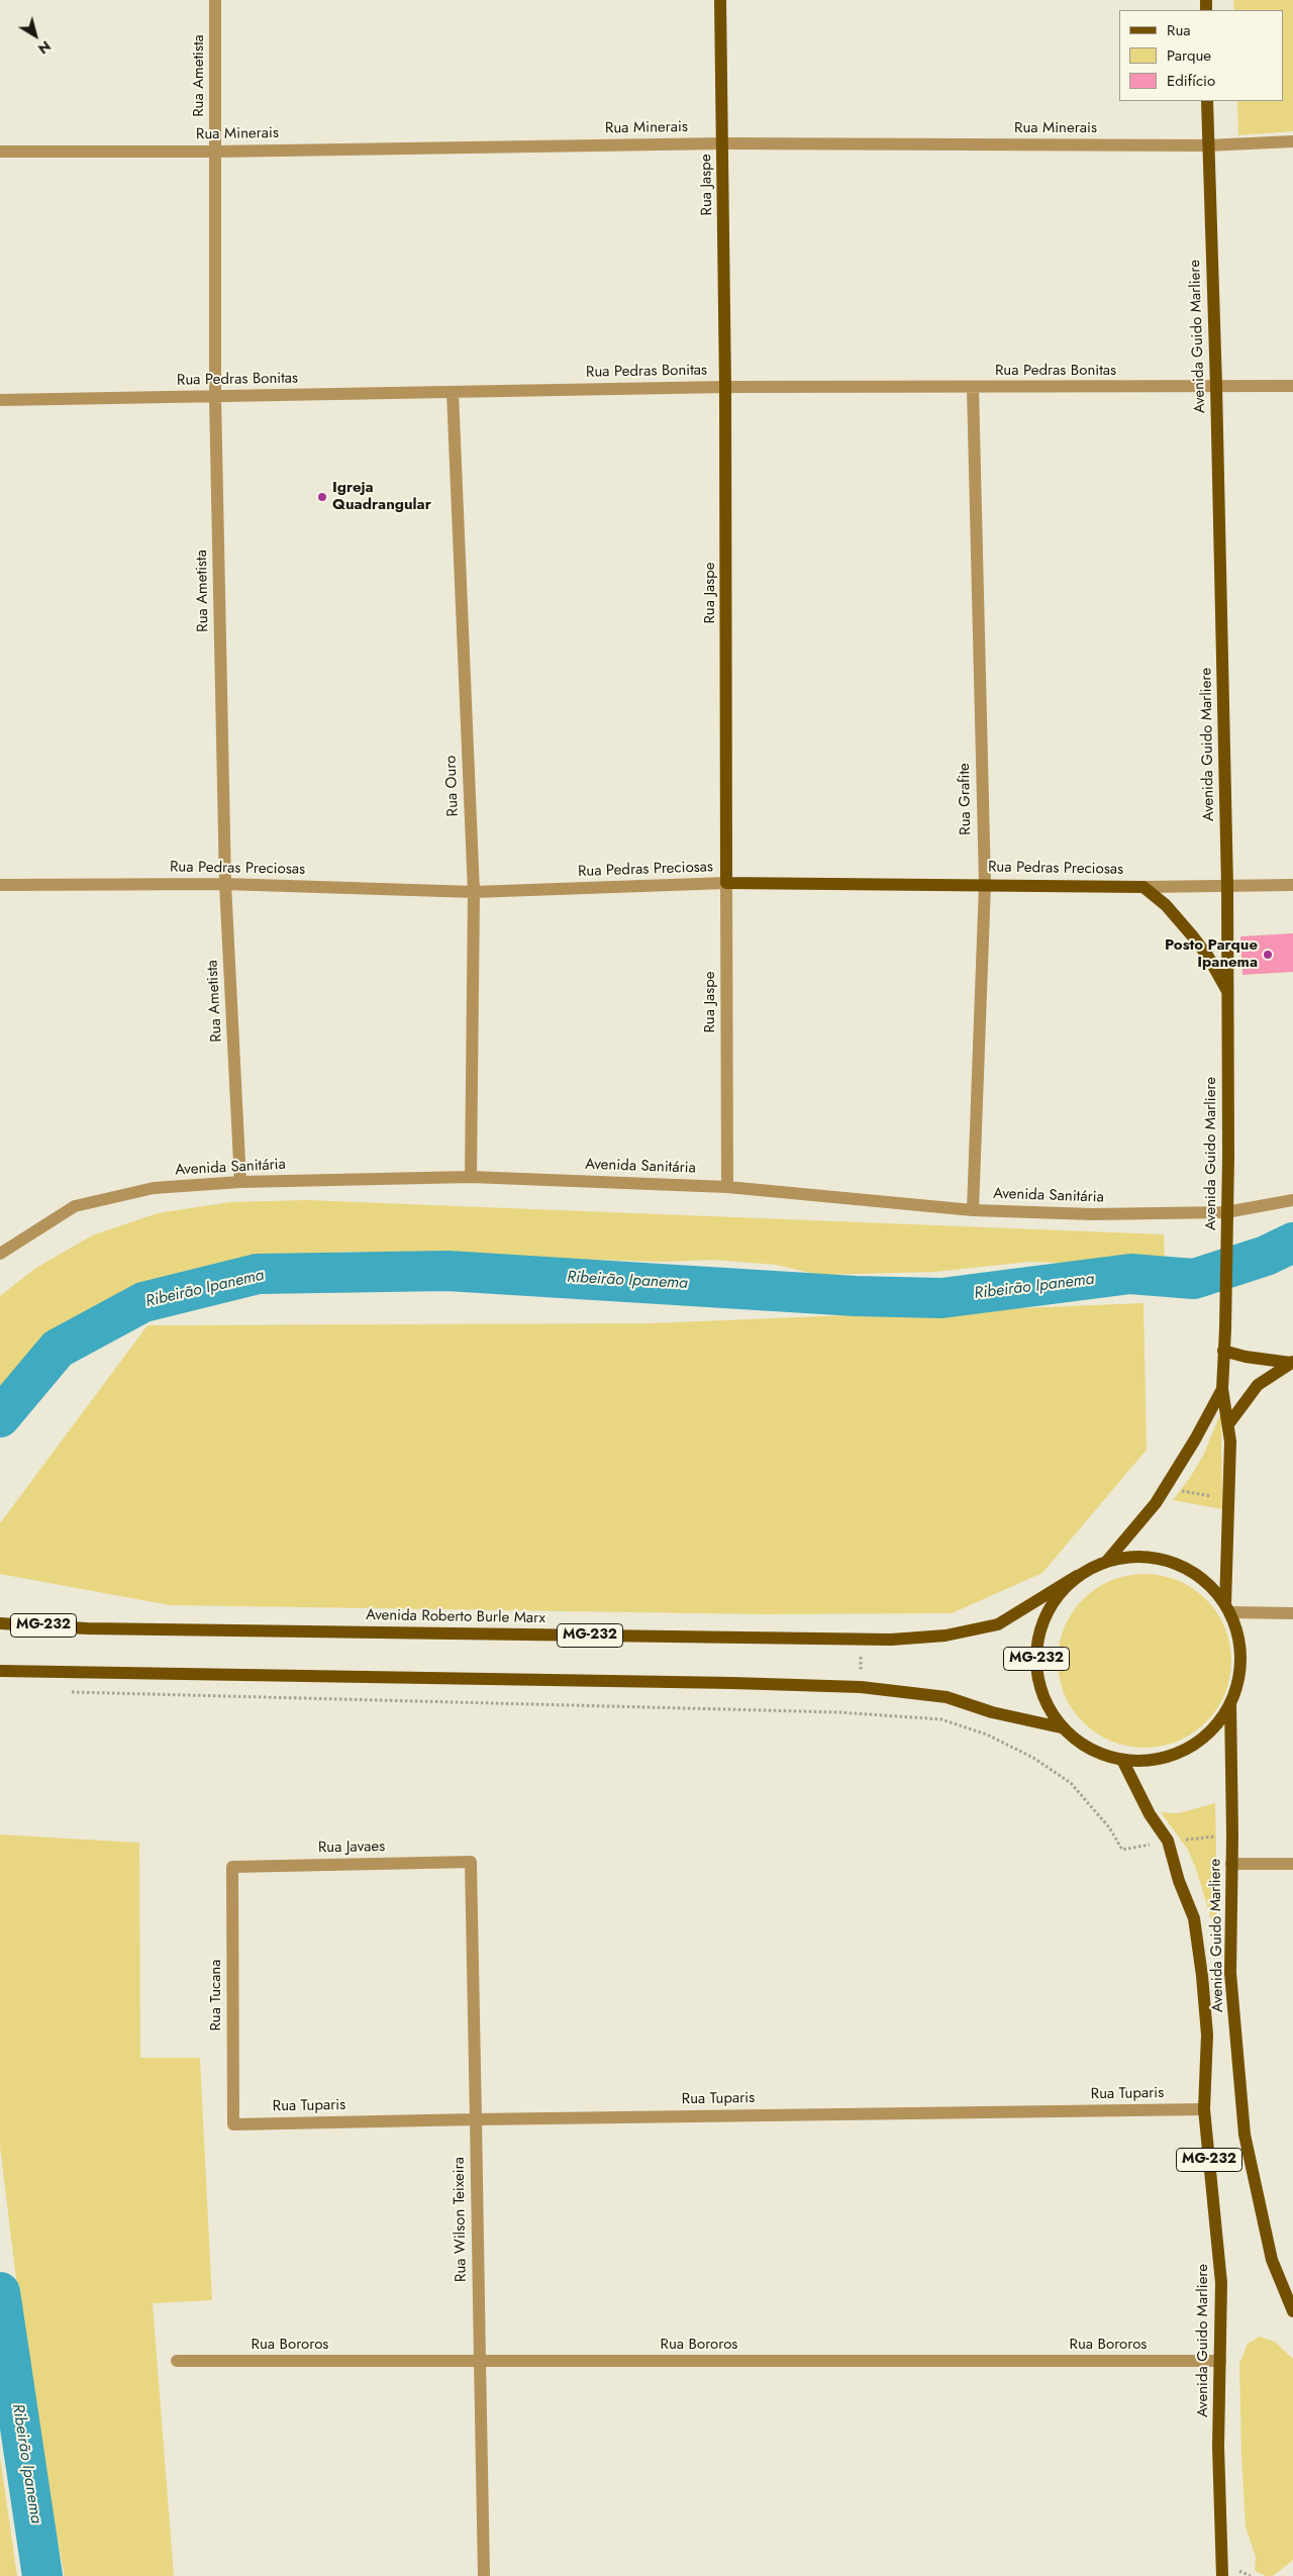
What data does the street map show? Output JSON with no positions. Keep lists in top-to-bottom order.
{
  "streets": {
    "main road": [
      "Rua Jaspe",
      "Avenida Guido Marliere",
      "Rua Pedras Preciosas",
      "Avenida Roberto Burle Marx",
      "MG-232"
    ],
    "street": [
      "Rua Ametista",
      "Rua Minerais",
      "Rua Pedras Bonitas",
      "Rua Ouro",
      "Rua Grafite",
      "Avenida Sanitária",
      "Rua Javaes",
      "Rua Tucana",
      "Rua Tuparis",
      "Rua Wilson Teixeira",
      "Rua Bororos"
    ]
  },
  "crossings": [
    ["Rua Ametista", "Rua Minerais"],
    ["Rua Ametista", "Rua Pedras Bonitas"],
    ["Rua Ametista", "Rua Pedras Preciosas"],
    ["Rua Ametista", "Avenida Sanitária"],
    ["Rua Minerais", "Rua Jaspe"],
    ["Rua Minerais", "Avenida Guido Marliere"],
    ["Rua Jaspe", "Rua Pedras Bonitas"],
    ["Rua Jaspe", "Rua Pedras Preciosas"],
    ["Rua Jaspe", "Avenida Sanitária"],
    ["Avenida Guido Marliere", "Rua Pedras Bonitas"],
    ["Avenida Guido Marliere", "Rua Pedras Preciosas"],
    ["Avenida Guido Marliere", "MG-232"],
    ["Avenida Guido Marliere", "Rua Tuparis"],
    ["Avenida Guido Marliere", "Rua Bororos"],
    ["Rua Pedras Bonitas", "Rua Ouro"],
    ["Rua Pedras Bonitas", "Rua Grafite"],
    ["Rua Ouro", "Rua Pedras Preciosas"],
    ["Rua Ouro", "Avenida Sanitária"],
    ["Rua Grafite", "Rua Pedras Preciosas"],
    ["Rua Grafite", "Avenida Sanitária"],
    ["Avenida Roberto Burle Marx", "MG-232"],
    ["Rua Javaes", "Rua Tucana"],
    ["Rua Javaes", "Rua Wilson Teixeira"],
    ["Rua Tucana", "Rua Tuparis"],
    ["Rua Tuparis", "Rua Wilson Teixeira"],
    ["Rua Wilson Teixeira", "Rua Bororos"]
  ],
  "water": ["Ribeirão Ipanema"],
  "places": ["Igreja Quadrangular", "Posto Parque Ipanema"],
  "legend": ["Rua", "Parque", "Edifício"],
  "north": "bottom right"
}
